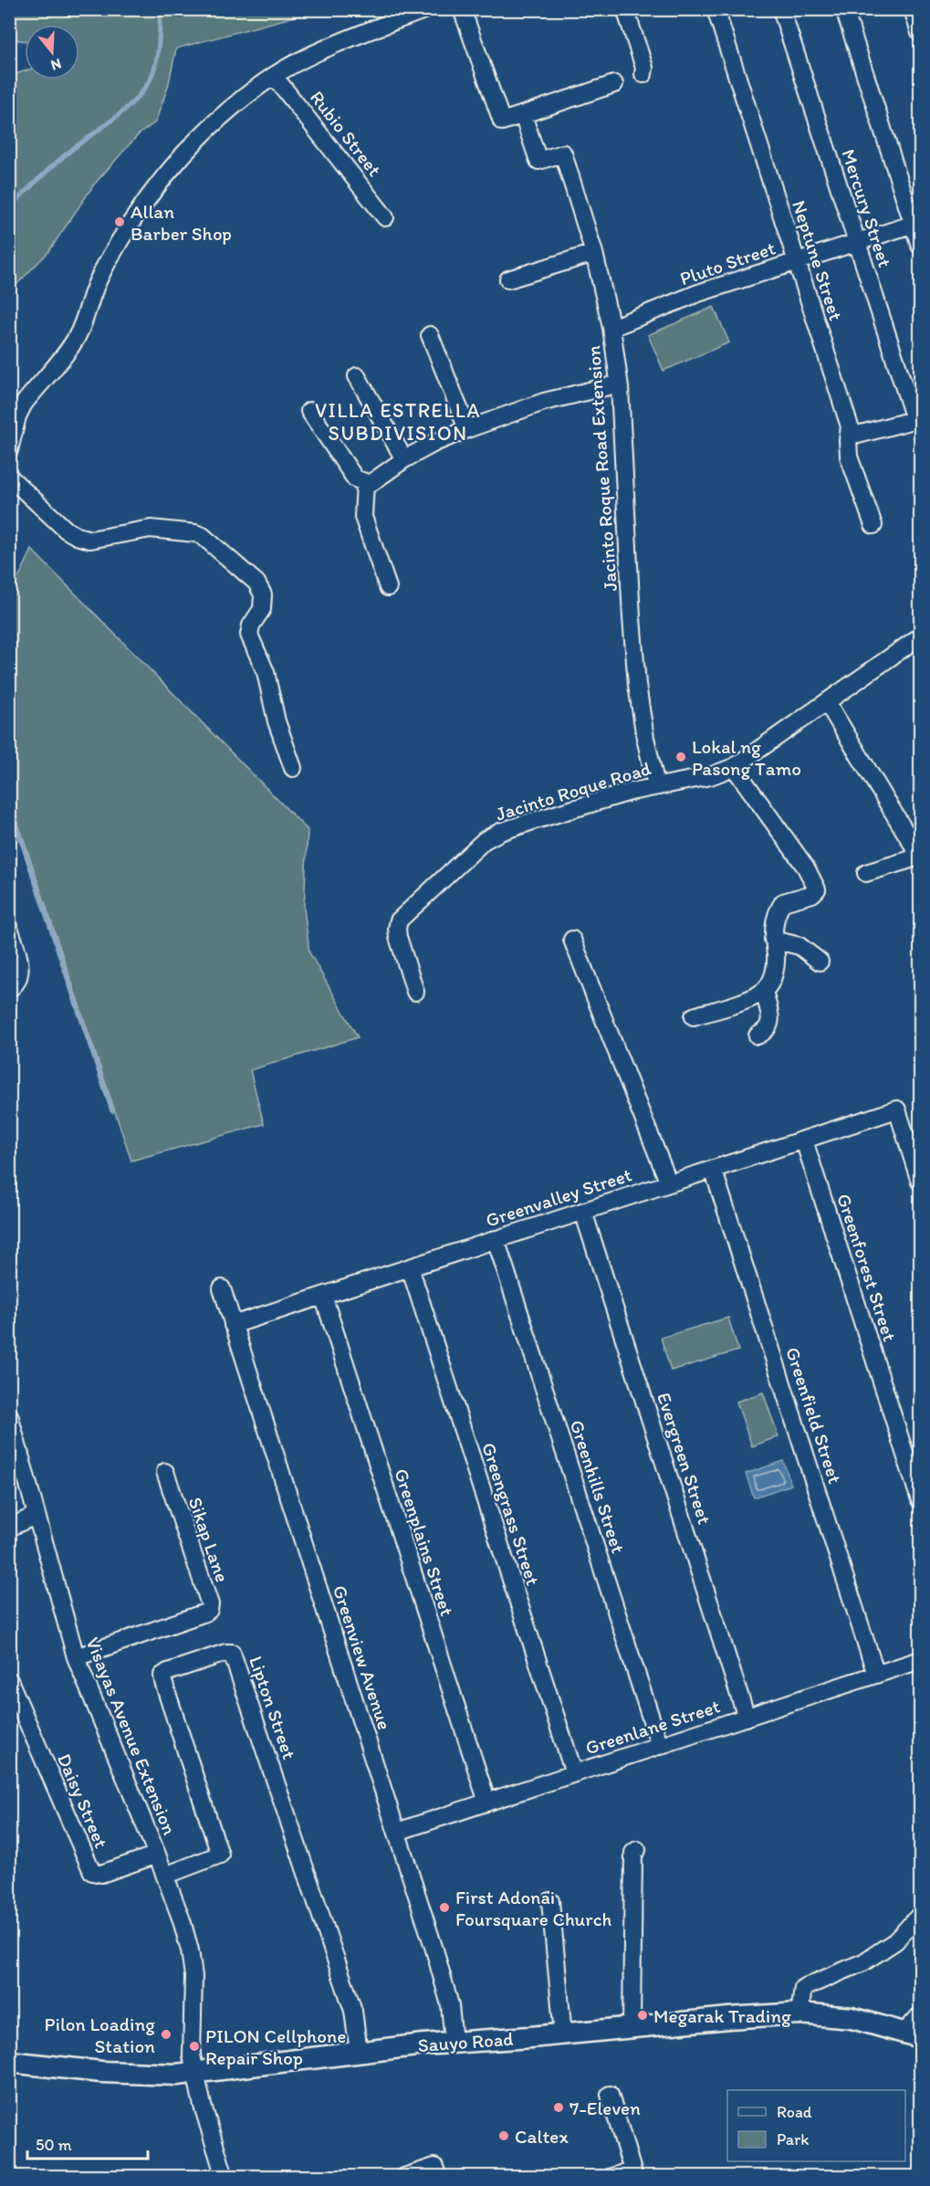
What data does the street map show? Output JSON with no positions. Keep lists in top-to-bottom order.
{
  "streets": {
    "main road": ["Sauyo Road"],
    "street": [
      "Rubio Street",
      "Mercury Street",
      "Neptune Street",
      "Pluto Street",
      "Jacinto Roque Road Extension",
      "Jacinto Roque Road",
      "Greenvalley Street",
      "Greenforest Street",
      "Greenfield Street",
      "Evergreen Street",
      "Greenhills Street",
      "Greengrass Street",
      "Sikap Lane",
      "Greenplains Street",
      "Greenview Avenue",
      "Lipton Street",
      "Greenlane Street",
      "Visayas Avenue Extension",
      "Daisy Street"
    ]
  },
  "crossings": [
    ["Mercury Street", "Pluto Street"],
    ["Neptune Street", "Pluto Street"],
    ["Pluto Street", "Jacinto Roque Road Extension"],
    ["Jacinto Roque Road Extension", "Jacinto Roque Road"],
    ["Greenvalley Street", "Greenforest Street"],
    ["Greenvalley Street", "Greenfield Street"],
    ["Greenvalley Street", "Evergreen Street"],
    ["Greenvalley Street", "Greenhills Street"],
    ["Greenvalley Street", "Greengrass Street"],
    ["Greenvalley Street", "Greenplains Street"],
    ["Greenvalley Street", "Greenview Avenue"],
    ["Greenfield Street", "Greenlane Street"],
    ["Evergreen Street", "Greenlane Street"],
    ["Greenhills Street", "Greenlane Street"],
    ["Greengrass Street", "Greenlane Street"],
    ["Sikap Lane", "Visayas Avenue Extension"],
    ["Greenplains Street", "Greenlane Street"],
    ["Greenview Avenue", "Greenlane Street"],
    ["Greenview Avenue", "Sauyo Road"],
    ["Lipton Street", "Visayas Avenue Extension"],
    ["Lipton Street", "Sauyo Road"],
    ["Visayas Avenue Extension", "Daisy Street"],
    ["Visayas Avenue Extension", "Sauyo Road"]
  ],
  "districts": ["VILLA ESTRELLA SUBDIVISION"],
  "places": [
    "Allan Barber Shop",
    "Lokal ng Pasong Tamo",
    "First Adonai Foursquare Church",
    "Megarak Trading",
    "Pilon Loading Station",
    "PILON Cellphone Repair Shop",
    "7-Eleven",
    "Caltex"
  ],
  "legend": ["Road", "Park"],
  "scale_bar": "50 m",
  "north": "bottom"
}
